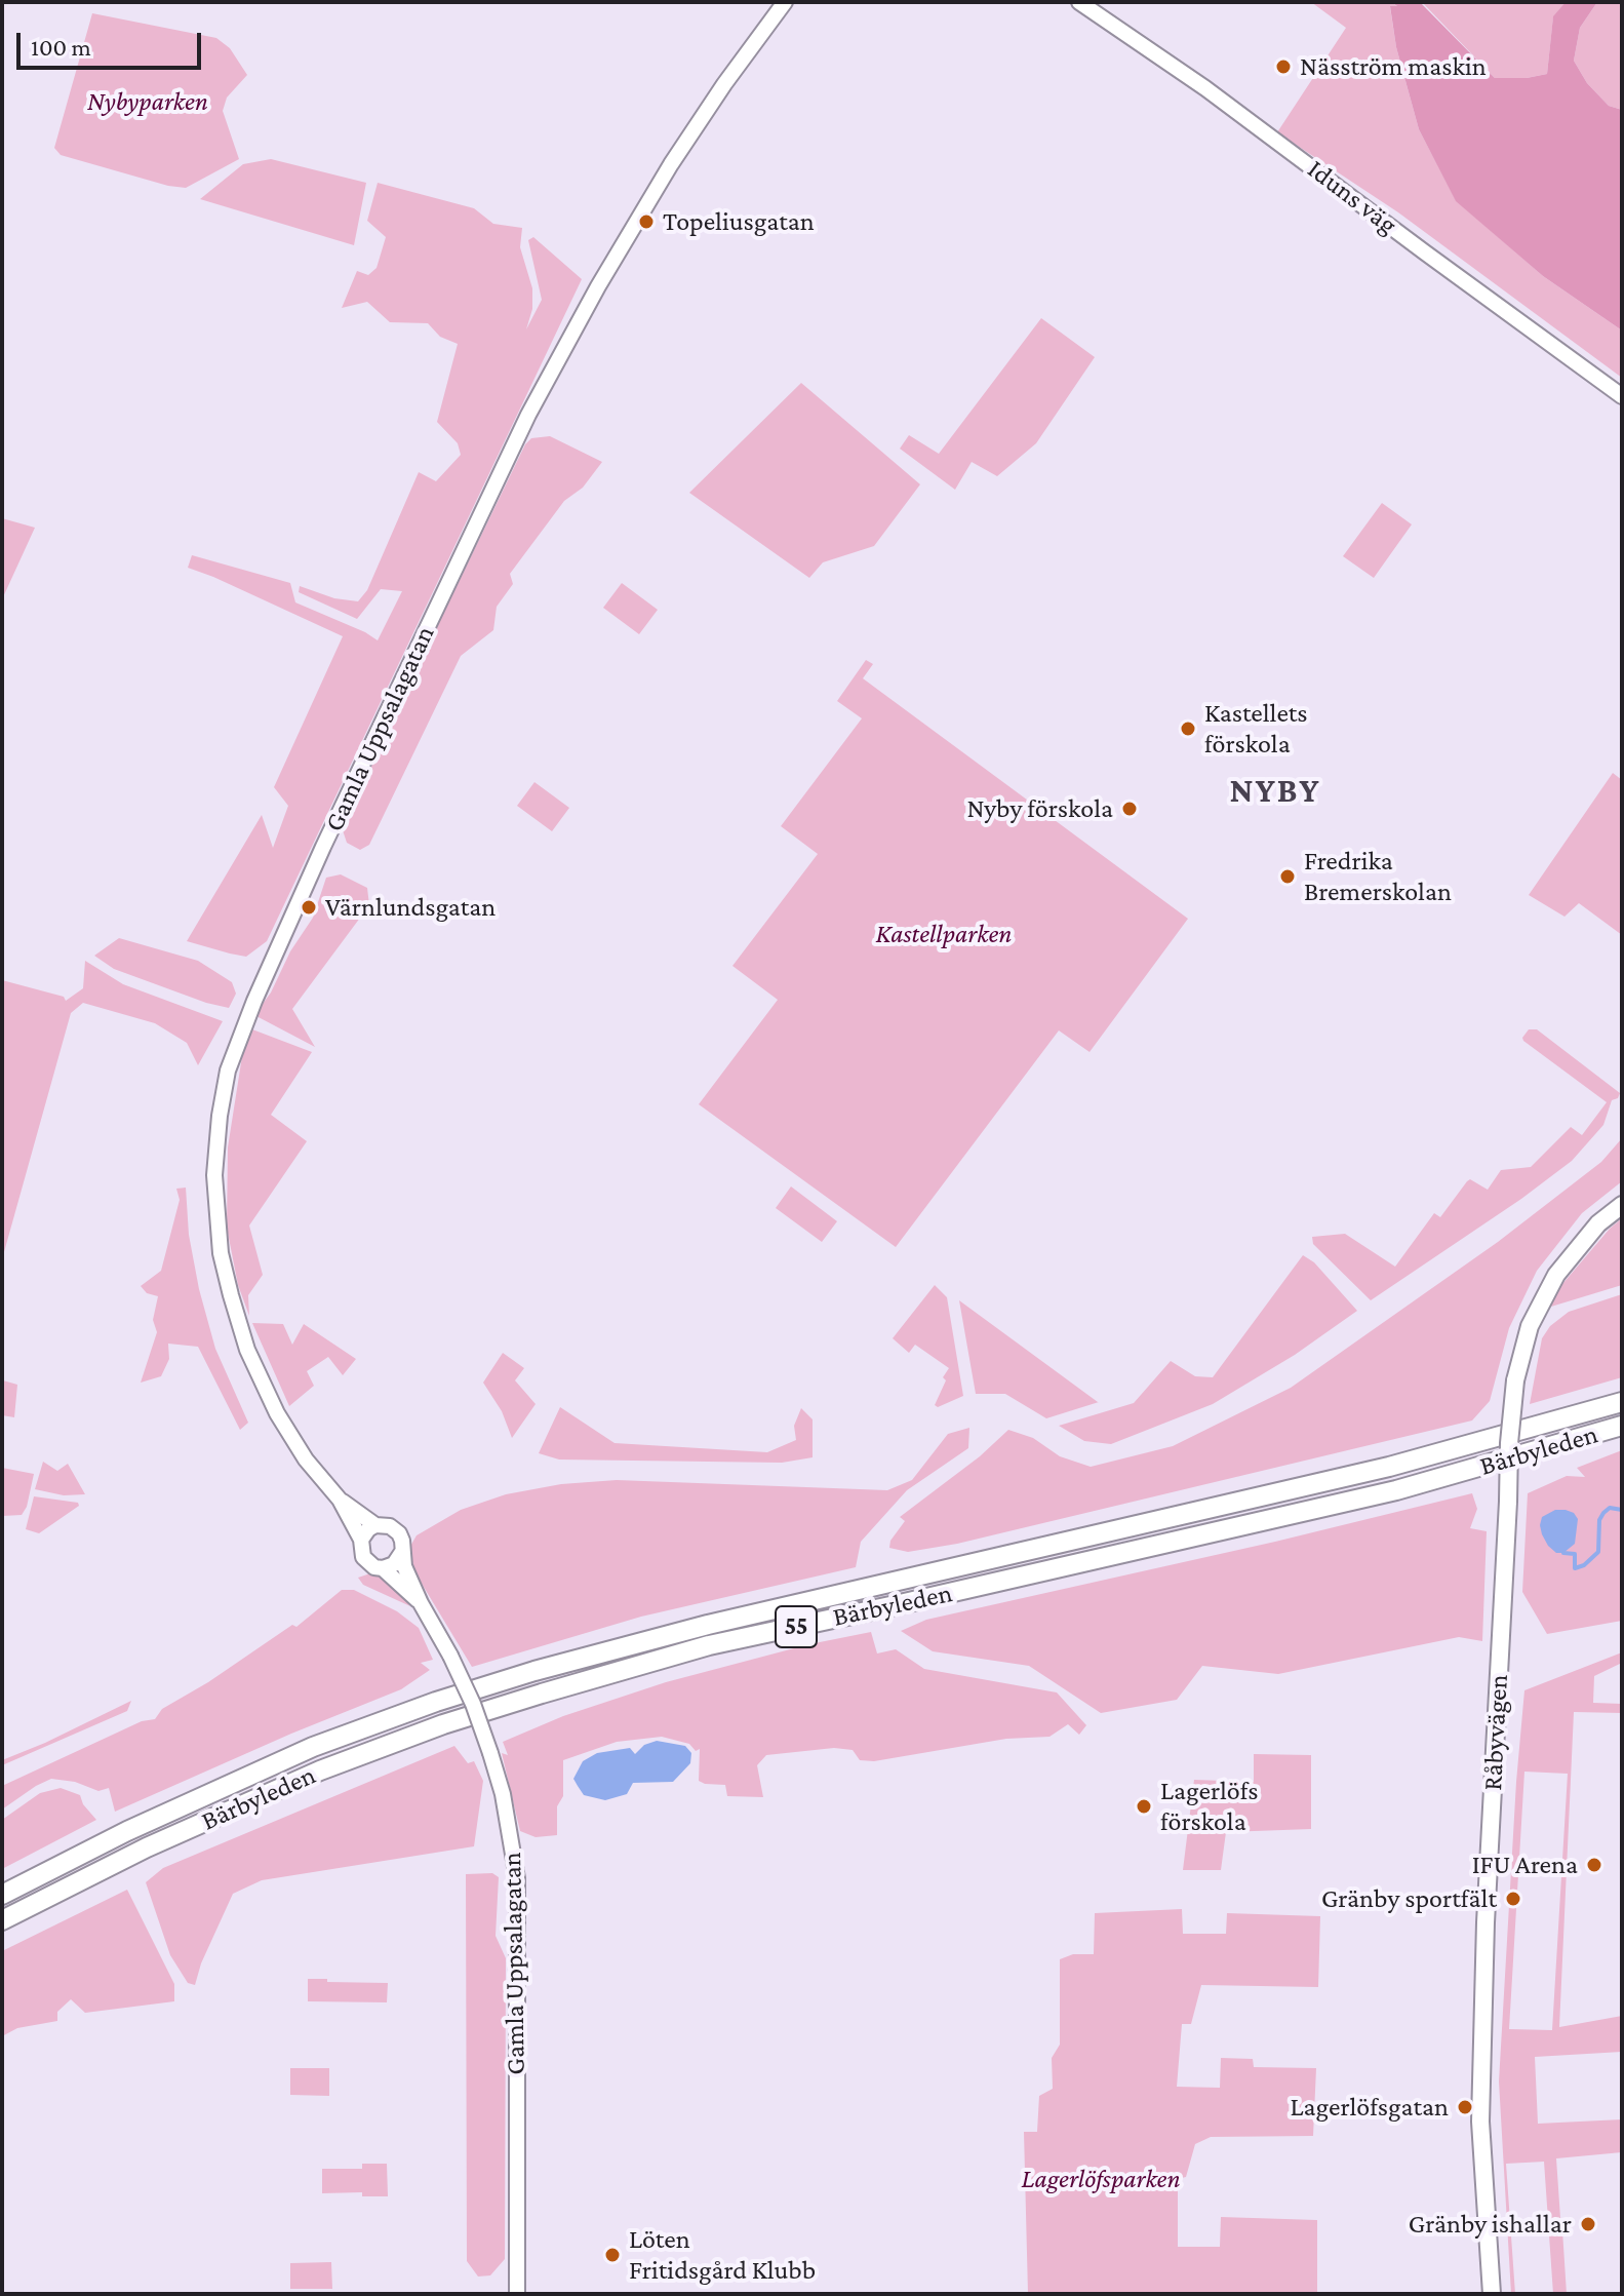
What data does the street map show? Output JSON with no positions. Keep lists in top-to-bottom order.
{
  "streets": {
    "main road": ["Bärbyleden", "55", "Råbyvägen"],
    "street": ["Iduns väg", "Gamla Uppsalagatan"]
  },
  "districts": ["NYBY"],
  "parks": ["Nybyparken", "Kastellparken", "Lagerlöfsparken"],
  "places": [
    "Näsström maskin",
    "Topeliusgatan",
    "Kastellets förskola",
    "Nyby förskola",
    "Fredrika Bremerskolan",
    "Värnlundsgatan",
    "Lagerlöfs förskola",
    "IFU Arena",
    "Gränby sportfält",
    "Lagerlöfsgatan",
    "Gränby ishallar",
    "Löten Fritidsgård Klubb"
  ],
  "scale_bar": "100 m"
}
